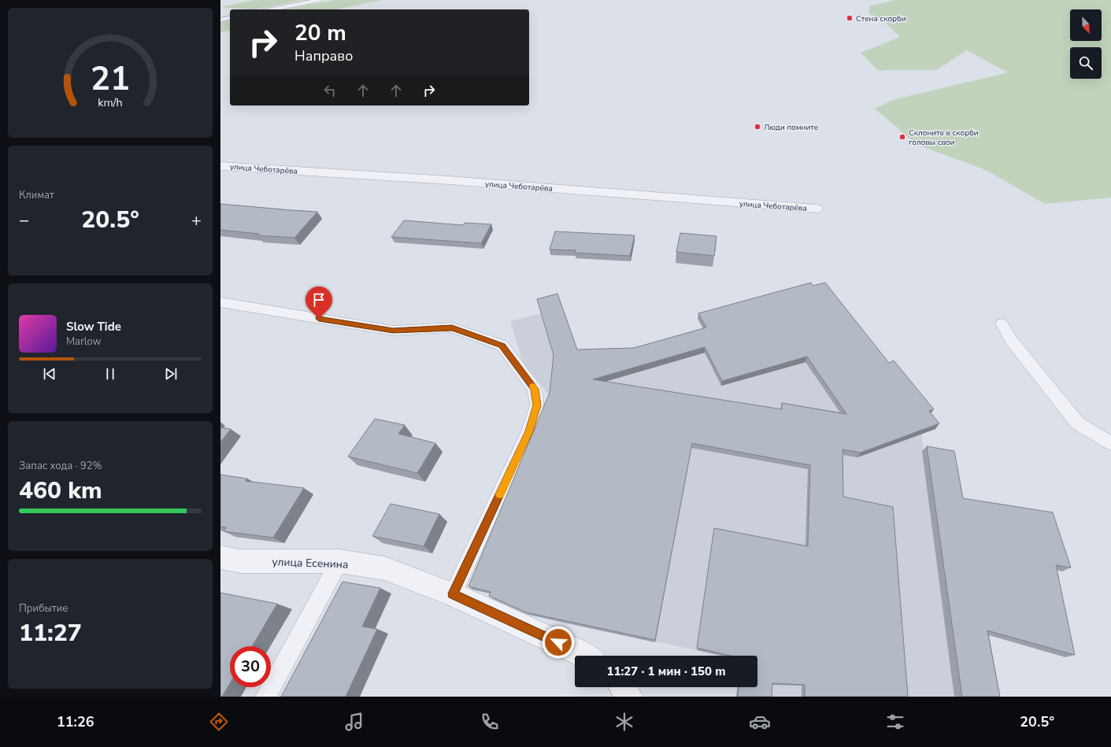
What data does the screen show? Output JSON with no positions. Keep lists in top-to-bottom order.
{
  "streets": {
    "street": ["улица Чеботарёва", "улица Есенина"]
  },
  "places": ["Стена скорби", "Люди помните", "Склоните в скорби головы свои"],
  "north": "bottom right",
  "page": {
    "turn": ["20 m", "Направо"],
    "tile": [
      "Климат",
      ["Запас хода · 92%", "460 km"],
      ["Прибытие", "11:27"]
    ],
    "heat": ["−", "20.5°", "+"],
    "song": ["Slow Tide", "Marlow"],
    "limit": "30",
    "trip": "11:27 · 1 мин · 150 m",
    "tabs": ["11:26", "20.5°"],
    "gauge": ["21", "km/h"]
  }
}
